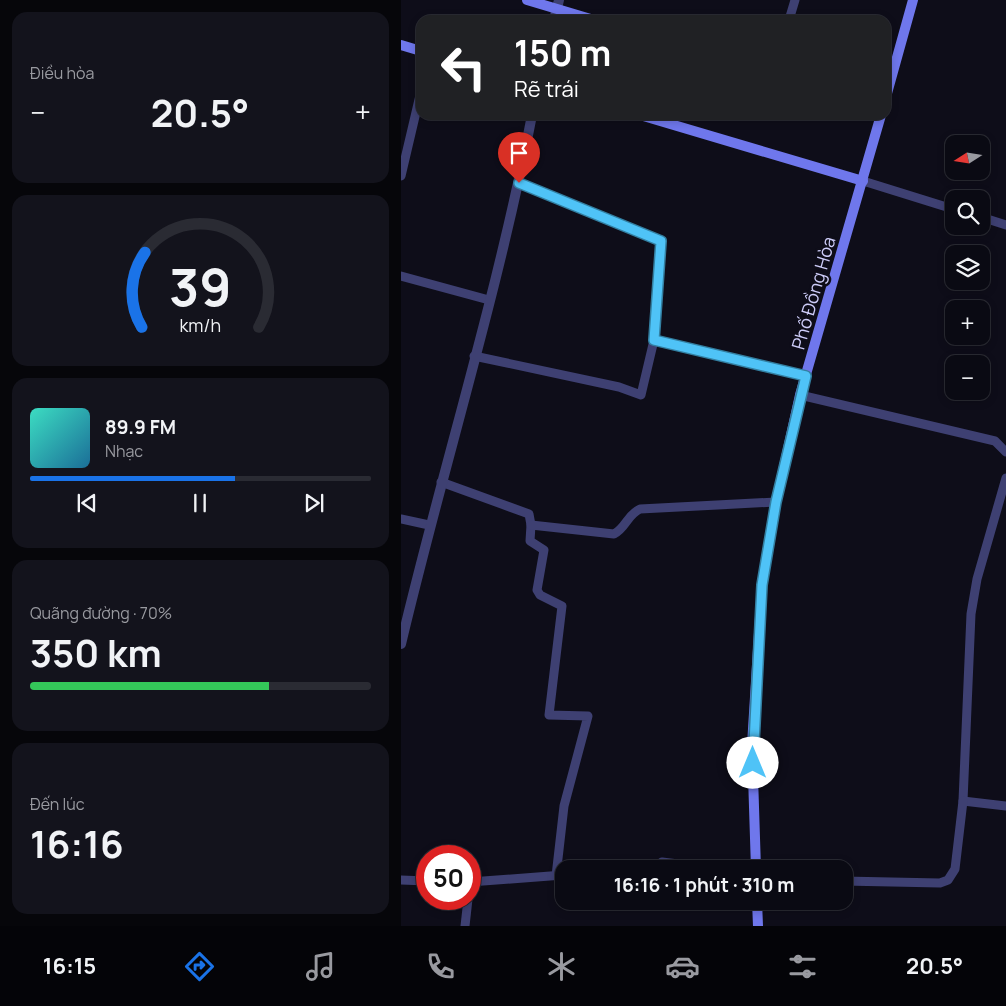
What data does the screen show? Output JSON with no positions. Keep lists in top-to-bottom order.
{
  "streets": {
    "main road": ["Phố Đồng Hòa"]
  },
  "north": "left",
  "page": {
    "tile": [
      "Điều hòa",
      ["Quãng đường · 70%", "350 km"],
      ["Đến lúc", "16:16"]
    ],
    "turn": ["150 m", "Rẽ trái"],
    "heat": ["−", "20.5°", "+"],
    "map_buttons": ["+", "−"],
    "song": ["89.9 FM", "Nhạc"],
    "limit": "50",
    "trip": "16:16 · 1 phút · 310 m",
    "tabs": ["16:15", "20.5°"],
    "gauge": ["39", "km/h"]
  }
}
